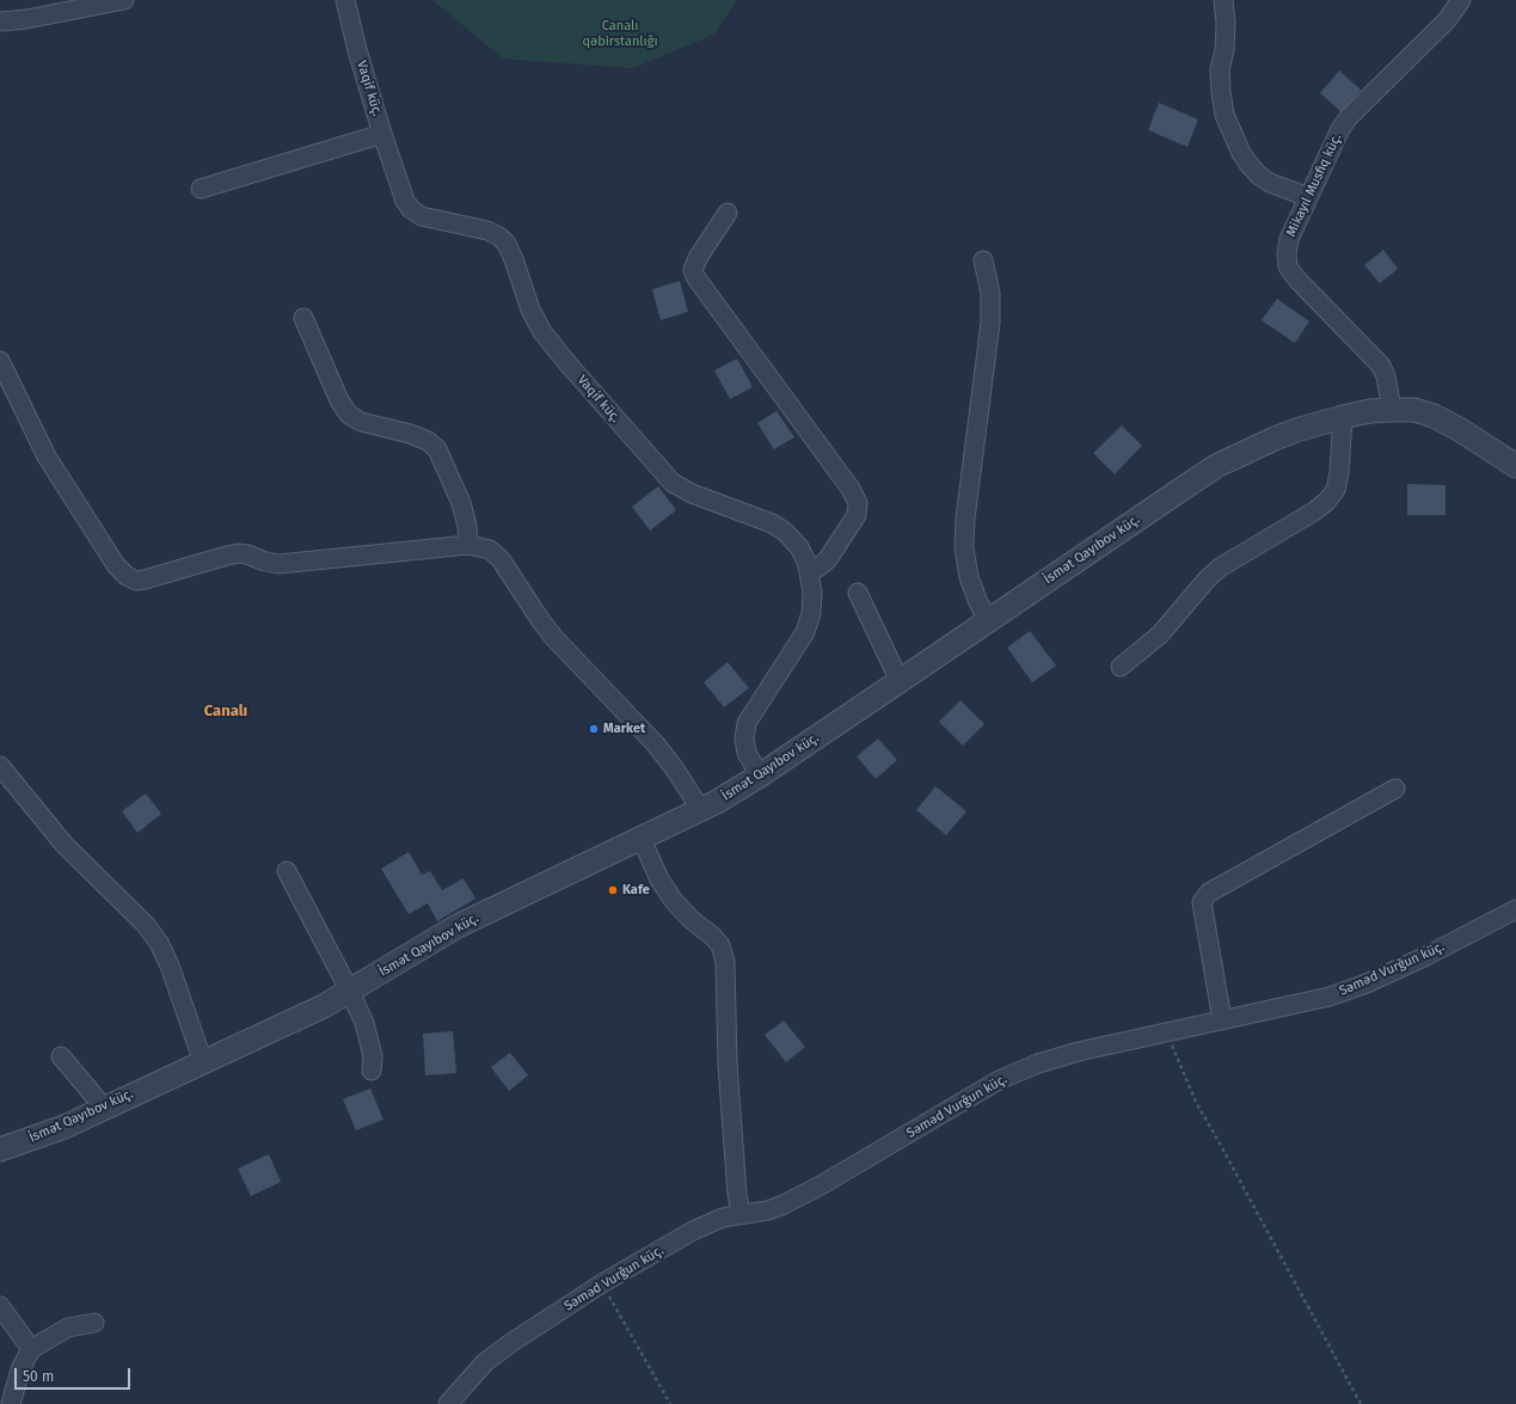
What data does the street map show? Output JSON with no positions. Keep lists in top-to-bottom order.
{
  "streets": {
    "street": [
      "Vaqif küç.",
      "Mikayıl Musfiq küç.",
      "İsmət Qayıbov küç.",
      "Səməd Vurğun küç."
    ]
  },
  "crossings": [
    ["Vaqif küç.", "İsmət Qayıbov küç."],
    ["Mikayıl Musfiq küç.", "İsmət Qayıbov küç."]
  ],
  "districts": ["Canalı"],
  "parks": ["Canalı qəbirstanlığı"],
  "places": ["Market", "Kafe"],
  "scale_bar": "50 m"
}
